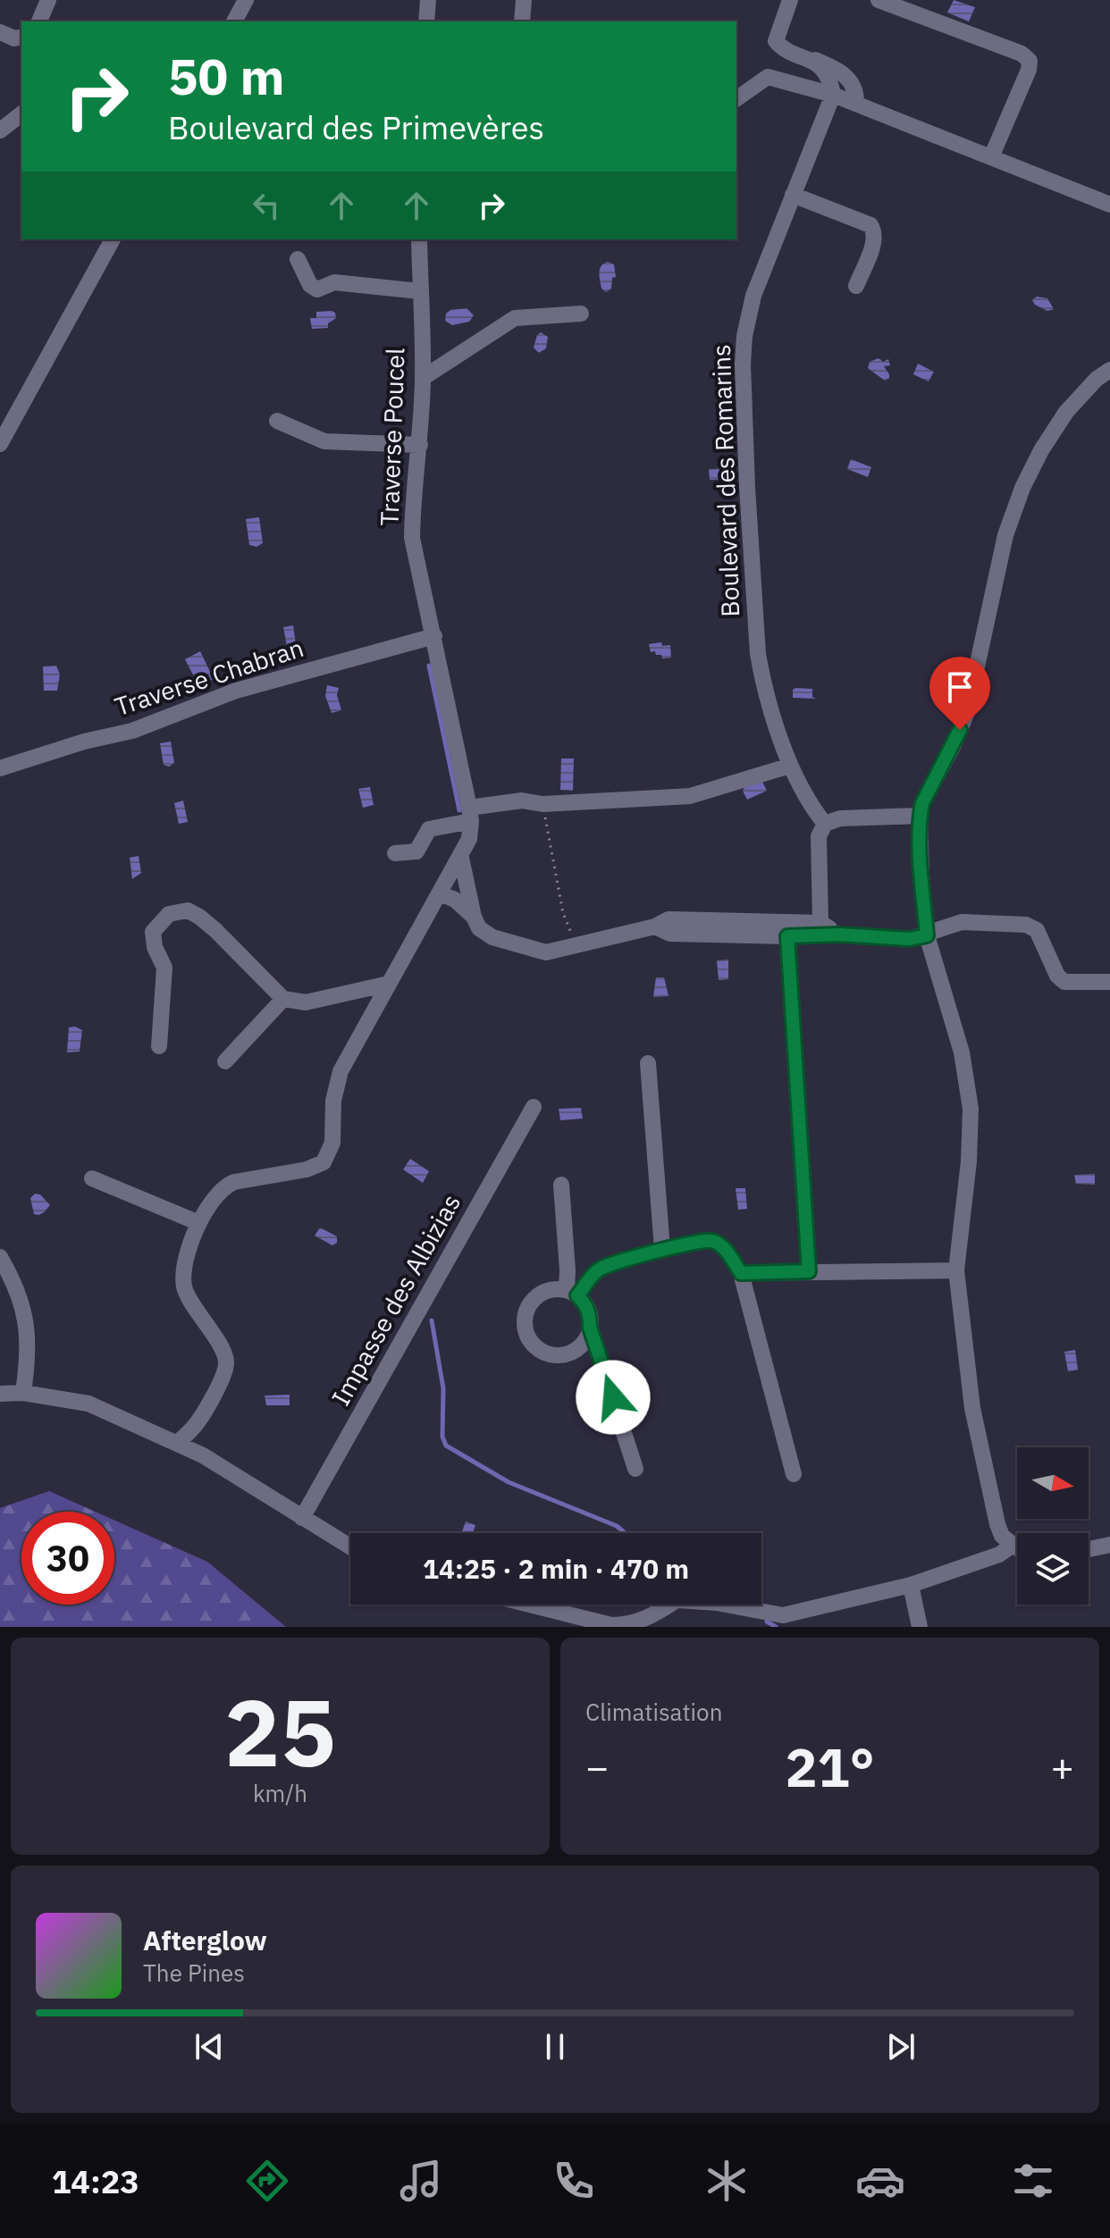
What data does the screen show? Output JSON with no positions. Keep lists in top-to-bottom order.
{
  "streets": {
    "street": [
      "Traverse Poucel",
      "Boulevard des Romarins",
      "Traverse Chabran",
      "Impasse des Albizias"
    ]
  },
  "crossings": [
    ["Traverse Poucel", "Traverse Chabran"]
  ],
  "north": "right",
  "page": {
    "turn": ["50 m", "Boulevard des Primevères"],
    "limit": "30",
    "trip": "14:25 · 2 min · 470 m",
    "tile": [
      ["25", "km/h"],
      "Climatisation"
    ],
    "heat": ["−", "21°", "+"],
    "song": ["Afterglow", "The Pines"],
    "tabs": "14:23"
  }
}
